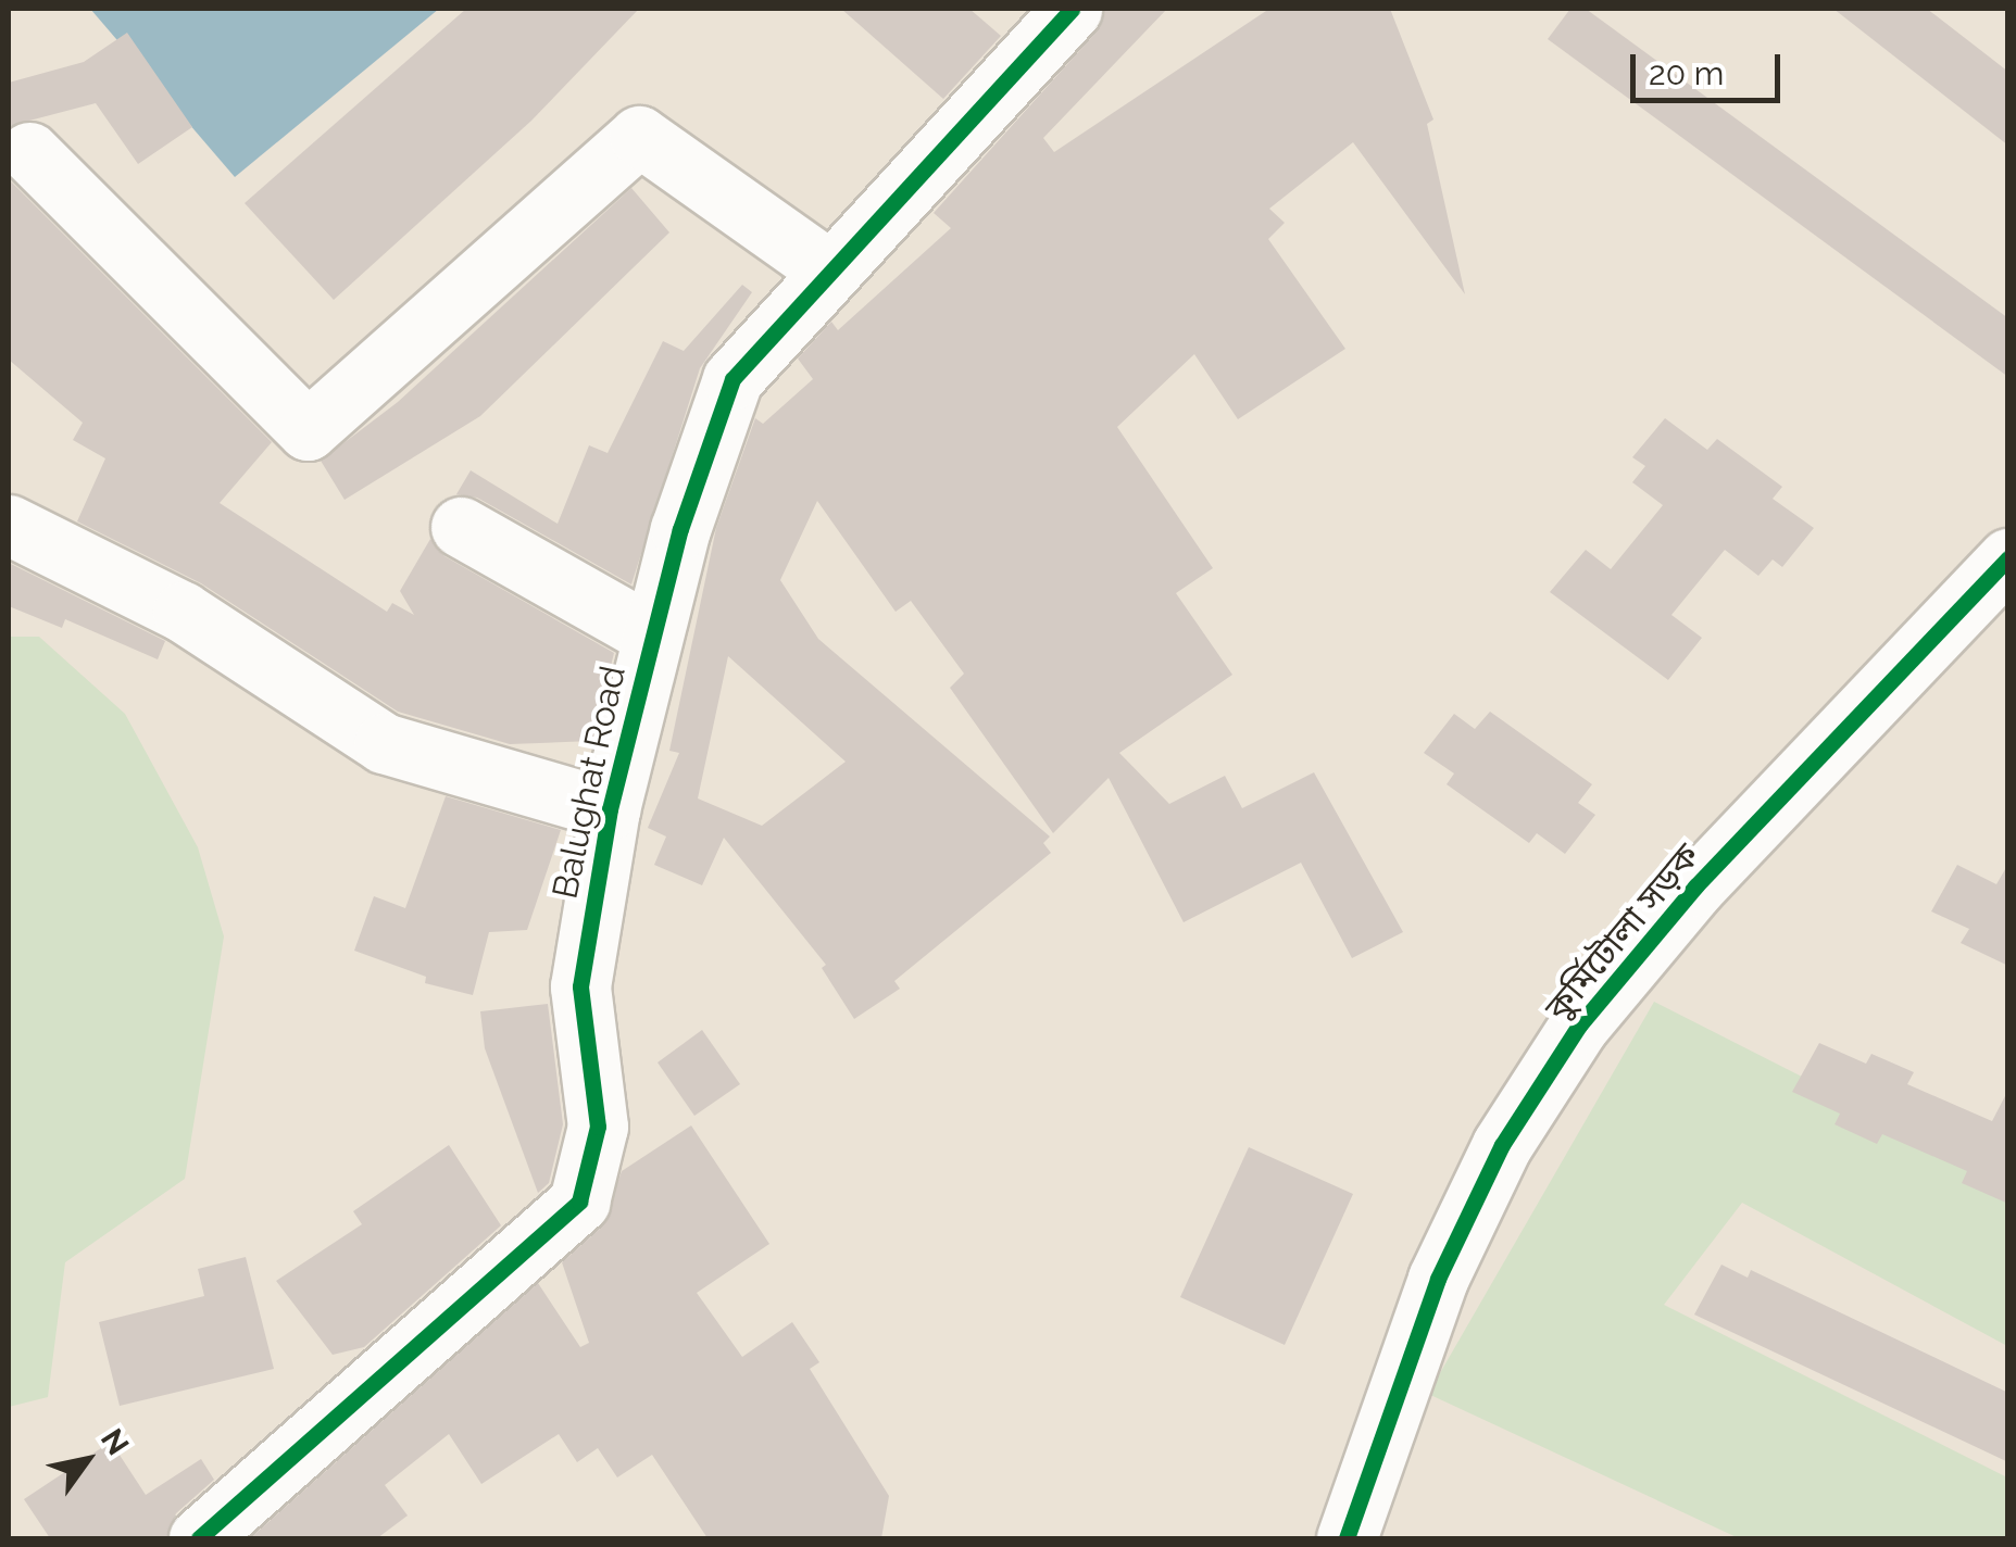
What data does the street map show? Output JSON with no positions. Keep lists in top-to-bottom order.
{
  "streets": {
    "street": ["Balughat Road", "কুর্মিটোলা সড়ক"]
  },
  "scale_bar": "20 m",
  "north": "top right"
}
